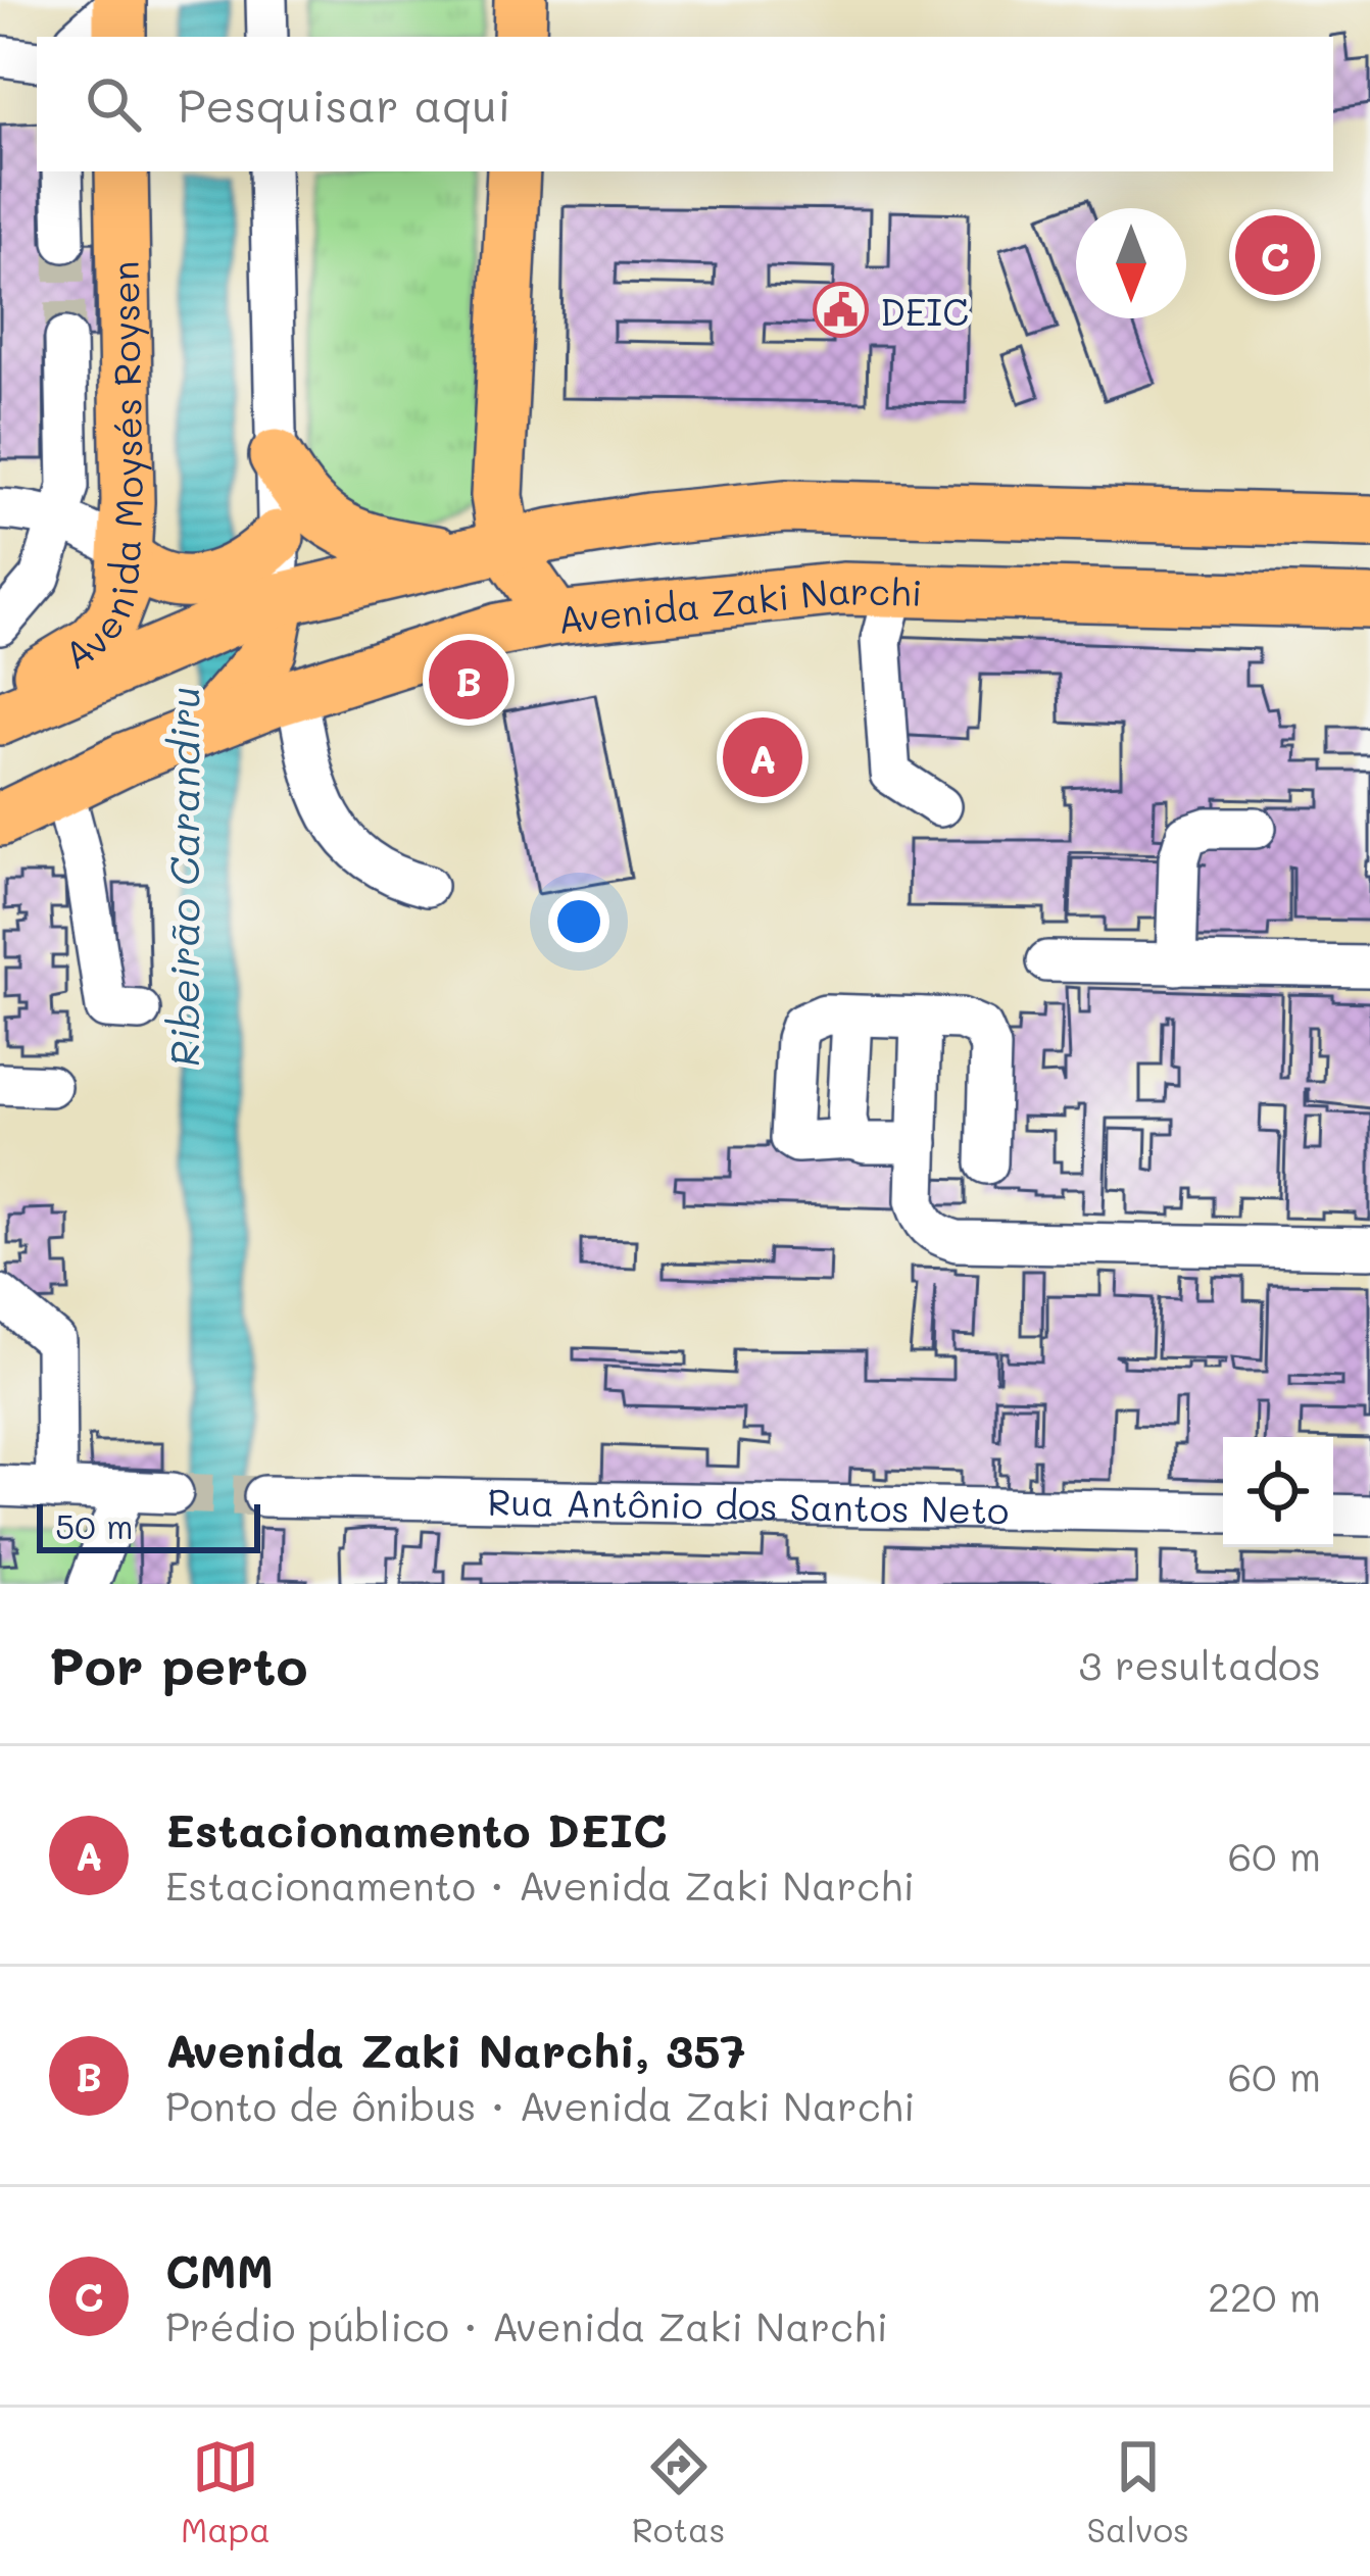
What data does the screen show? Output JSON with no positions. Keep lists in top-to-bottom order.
{
  "streets": {
    "main road": ["Avenida Moysés Roysen", "Avenida Zaki Narchi"],
    "street": ["Rua Antônio dos Santos Neto"]
  },
  "water": ["Ribeirão Carandiru"],
  "places": {
    "public building": ["DEIC"]
  },
  "scale_bar": "50 m",
  "north": "bottom",
  "page": {
    "search": "Pesquisar aqui",
    "pins": ["C", "B", "A"],
    "scale": "50 m",
    "heading": ["Por perto", "3 resultados"],
    "list": [
      {
        "mark": "A",
        "name": "Estacionamento DEIC",
        "note": "Estacionamento · Avenida Zaki Narchi",
        "value": "60 m"
      },
      {
        "mark": "B",
        "name": "Avenida Zaki Narchi, 357",
        "note": "Ponto de ônibus · Avenida Zaki Narchi",
        "value": "60 m"
      },
      {
        "mark": "C",
        "name": "CMM",
        "note": "Prédio público · Avenida Zaki Narchi",
        "value": "220 m"
      }
    ],
    "nav": ["Mapa", "Rotas", "Salvos"]
  }
}
